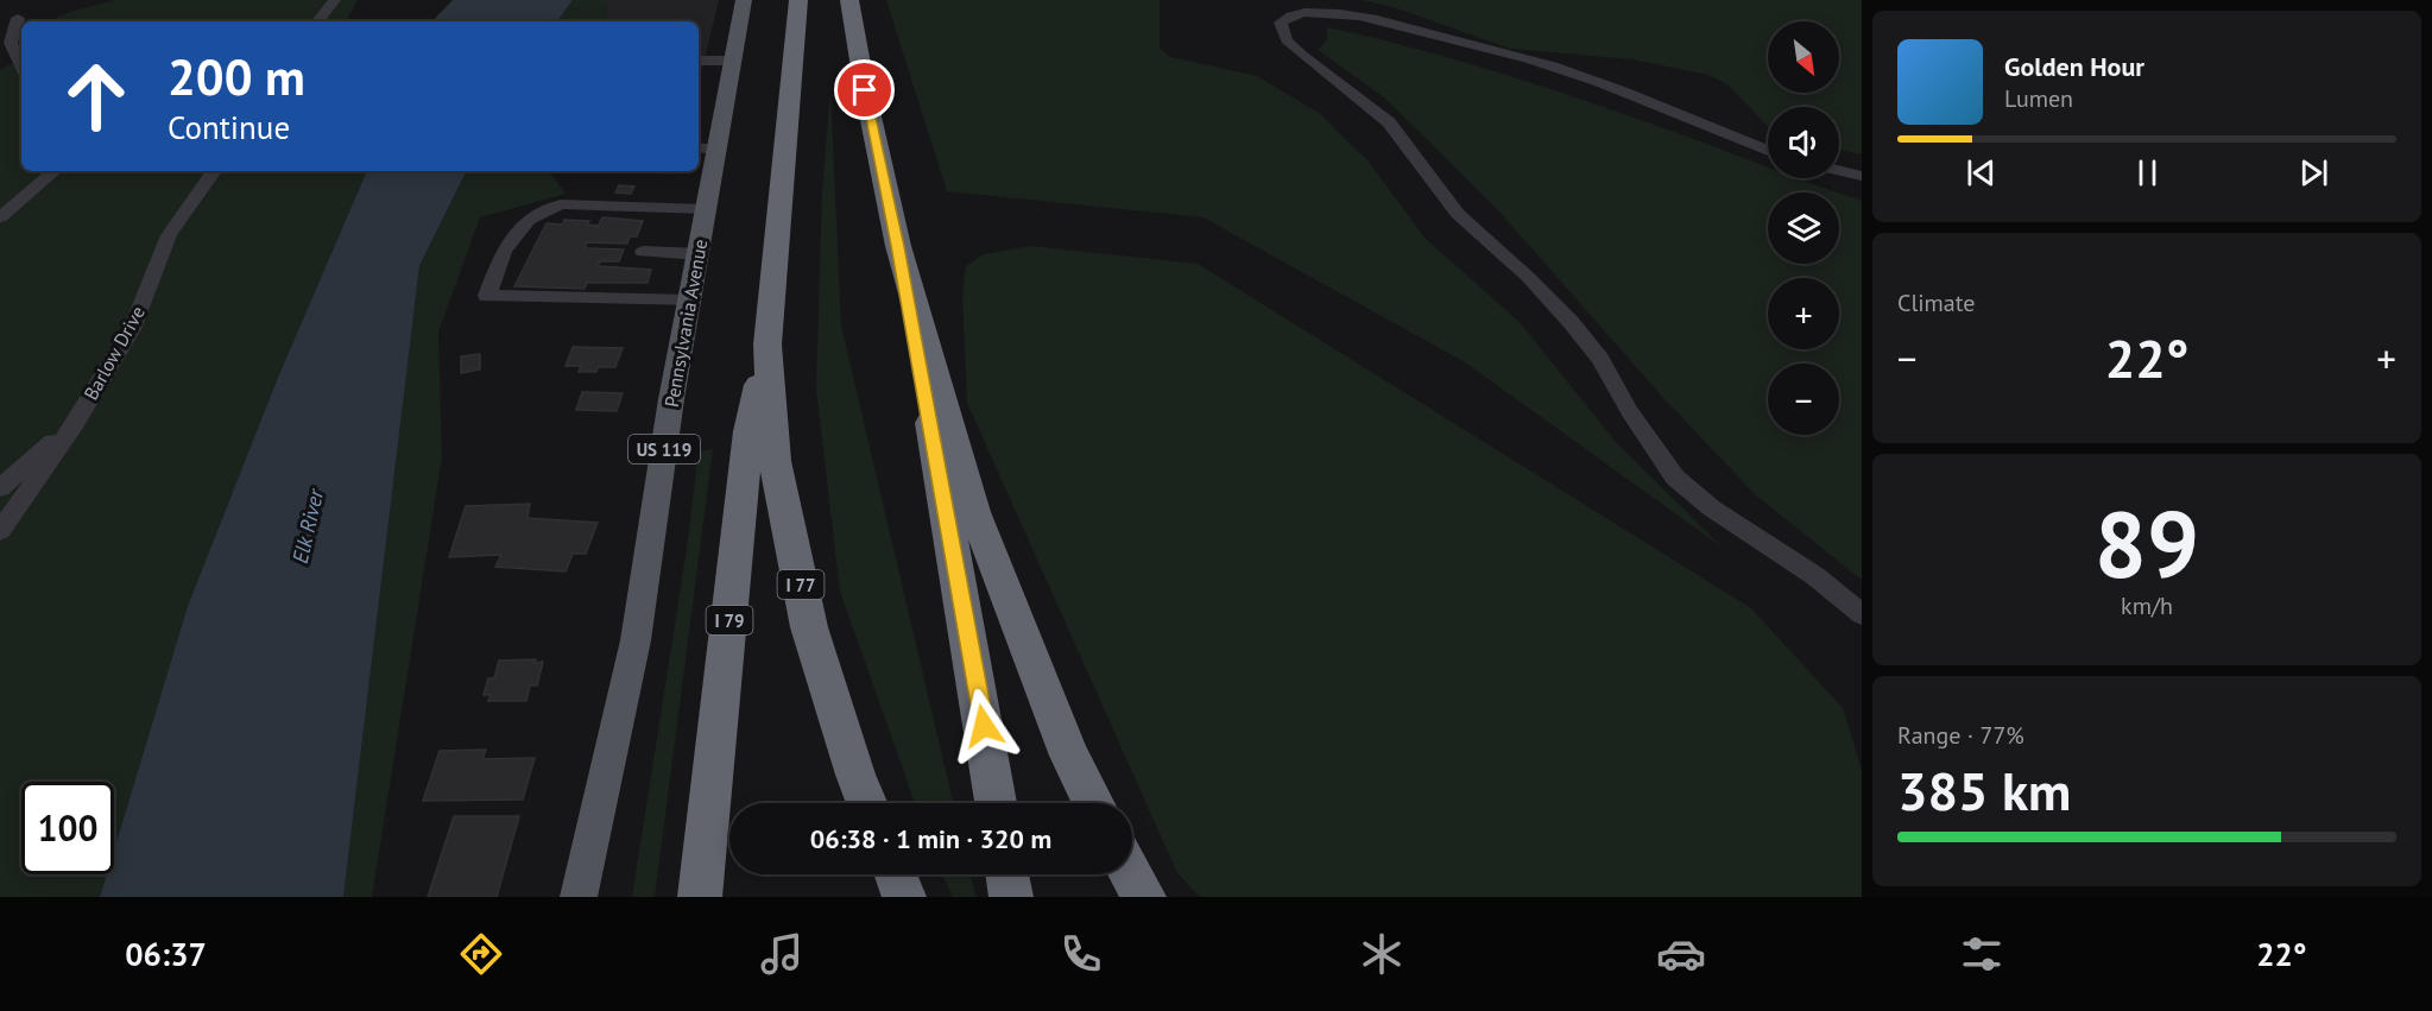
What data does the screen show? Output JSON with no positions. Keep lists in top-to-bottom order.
{
  "streets": {
    "highway": ["I 77", "I 79"],
    "main road": ["Pennsylvania Avenue", "US 119"],
    "street": ["Barlow Drive"]
  },
  "crossings": [
    ["I 77", "I 79"]
  ],
  "water": ["Elk River"],
  "north": "bottom right",
  "page": {
    "map_buttons": ["+", "−"],
    "turn": ["200 m", "Continue"],
    "song": ["Golden Hour", "Lumen"],
    "tile": [
      "Climate",
      ["89", "km/h"],
      ["Range · 77%", "385 km"]
    ],
    "heat": ["−", "22°", "+"],
    "limit": "100",
    "trip": "06:38 · 1 min · 320 m",
    "tabs": ["06:37", "22°"]
  }
}
